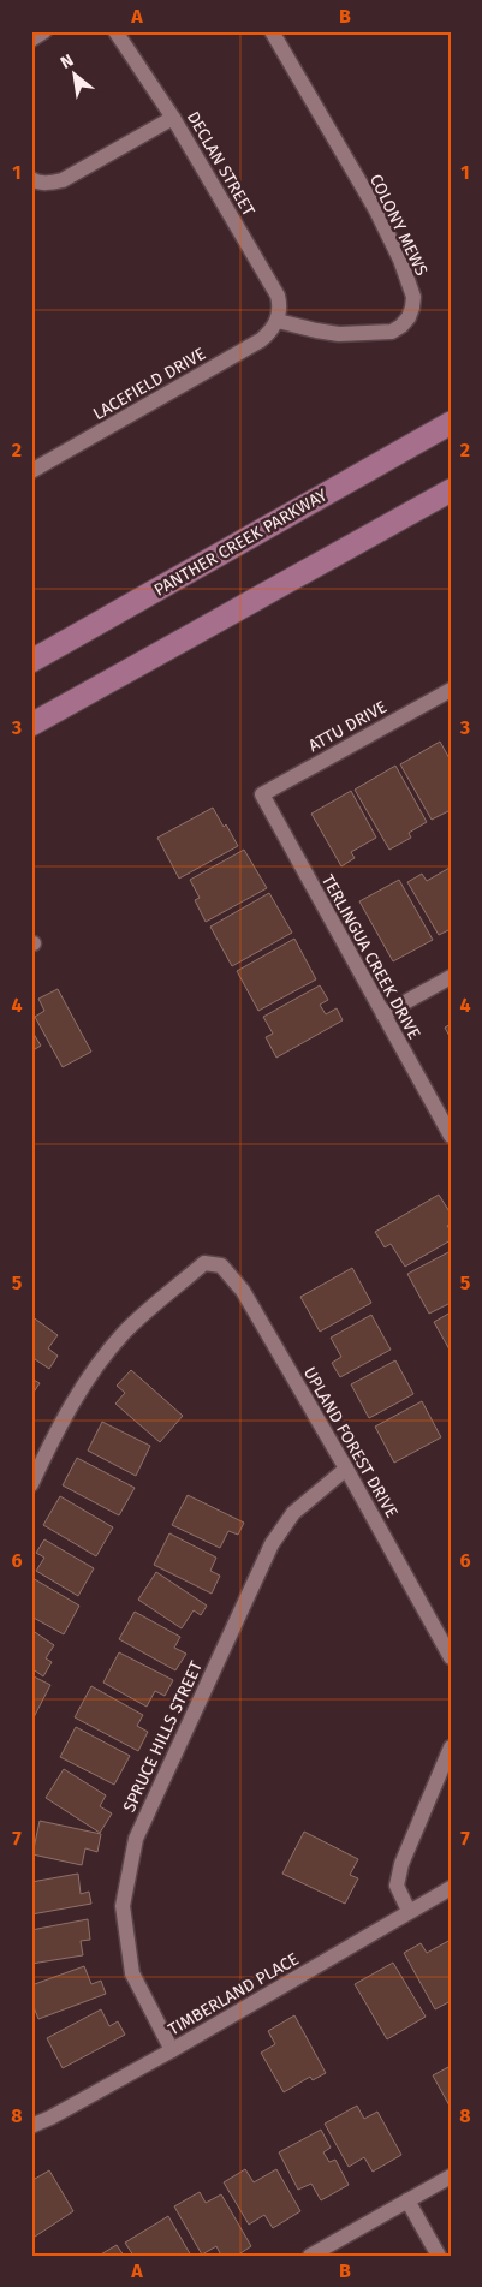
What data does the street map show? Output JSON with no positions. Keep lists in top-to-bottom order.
{
  "streets": {
    "main road": ["PANTHER CREEK PARKWAY"],
    "street": [
      "DECLAN STREET",
      "COLONY MEWS",
      "LACEFIELD DRIVE",
      "ATTU DRIVE",
      "TERLINGUA CREEK DRIVE",
      "UPLAND FOREST DRIVE",
      "SPRUCE HILLS STREET",
      "TIMBERLAND PLACE"
    ]
  },
  "crossings": [
    ["DECLAN STREET", "COLONY MEWS"],
    ["DECLAN STREET", "LACEFIELD DRIVE"],
    ["COLONY MEWS", "LACEFIELD DRIVE"],
    ["ATTU DRIVE", "TERLINGUA CREEK DRIVE"],
    ["UPLAND FOREST DRIVE", "SPRUCE HILLS STREET"],
    ["SPRUCE HILLS STREET", "TIMBERLAND PLACE"]
  ],
  "north": "top left",
  "grid": {
    "columns": ["A", "B"],
    "rows": [
      "1",
      "2",
      "3",
      "4",
      "5",
      "6",
      "7",
      "8"
    ]
  }
}
